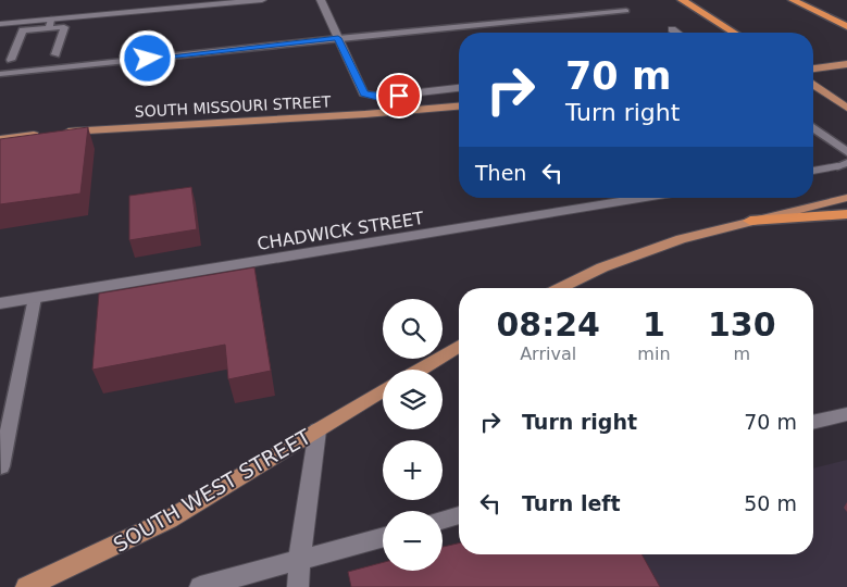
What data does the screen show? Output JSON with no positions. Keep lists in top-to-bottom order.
{
  "streets": {
    "main road": ["SOUTH MISSOURI STREET", "SOUTH WEST STREET"],
    "street": ["CHADWICK STREET"]
  },
  "page": {
    "turn": ["70 m", "Turn right"],
    "then": "Then",
    "eta": [
      "08:24",
      "Arrival",
      "1",
      "min",
      "130",
      "m"
    ],
    "map_buttons": ["+", "−"],
    "list": [
      {
        "name": "Turn right",
        "value": "70 m"
      },
      {
        "name": "Turn left",
        "value": "50 m"
      }
    ]
  }
}
